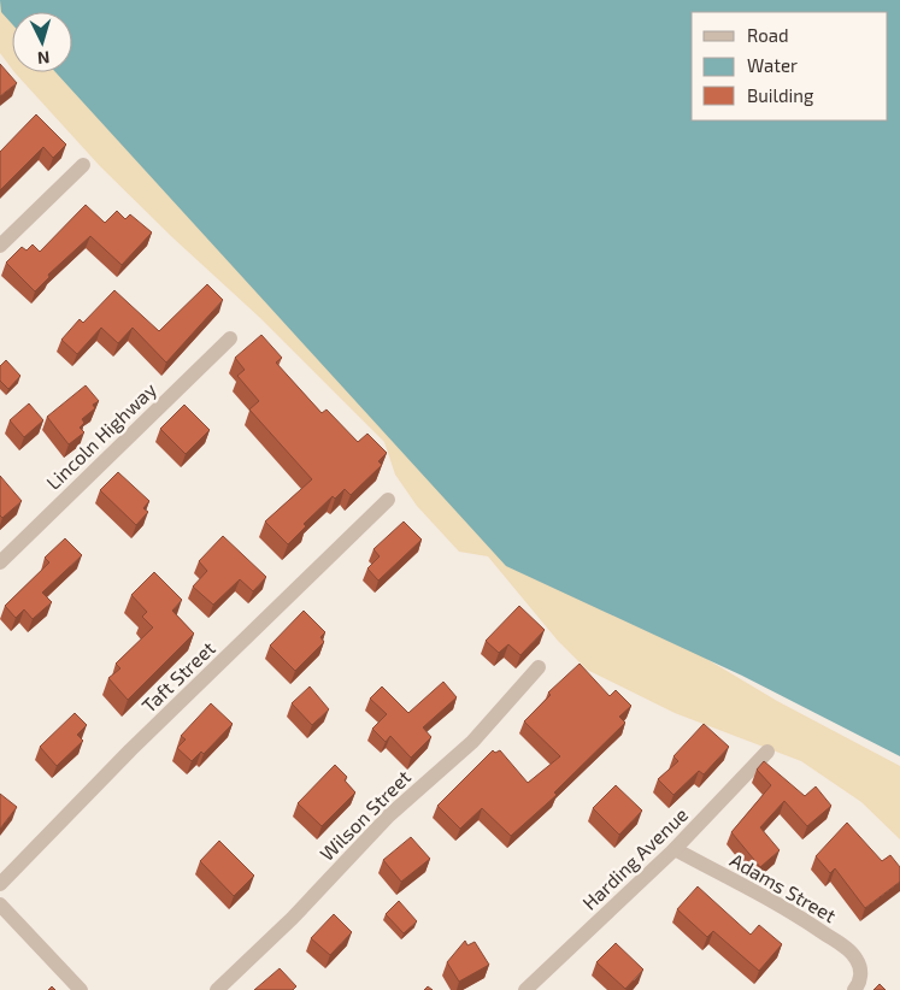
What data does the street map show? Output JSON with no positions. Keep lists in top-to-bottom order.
{
  "streets": {
    "street": [
      "Lincoln Highway",
      "Taft Street",
      "Wilson Street",
      "Harding Avenue",
      "Adams Street"
    ]
  },
  "crossings": [
    ["Harding Avenue", "Adams Street"]
  ],
  "legend": ["Road", "Water", "Building"],
  "north": "bottom"
}
